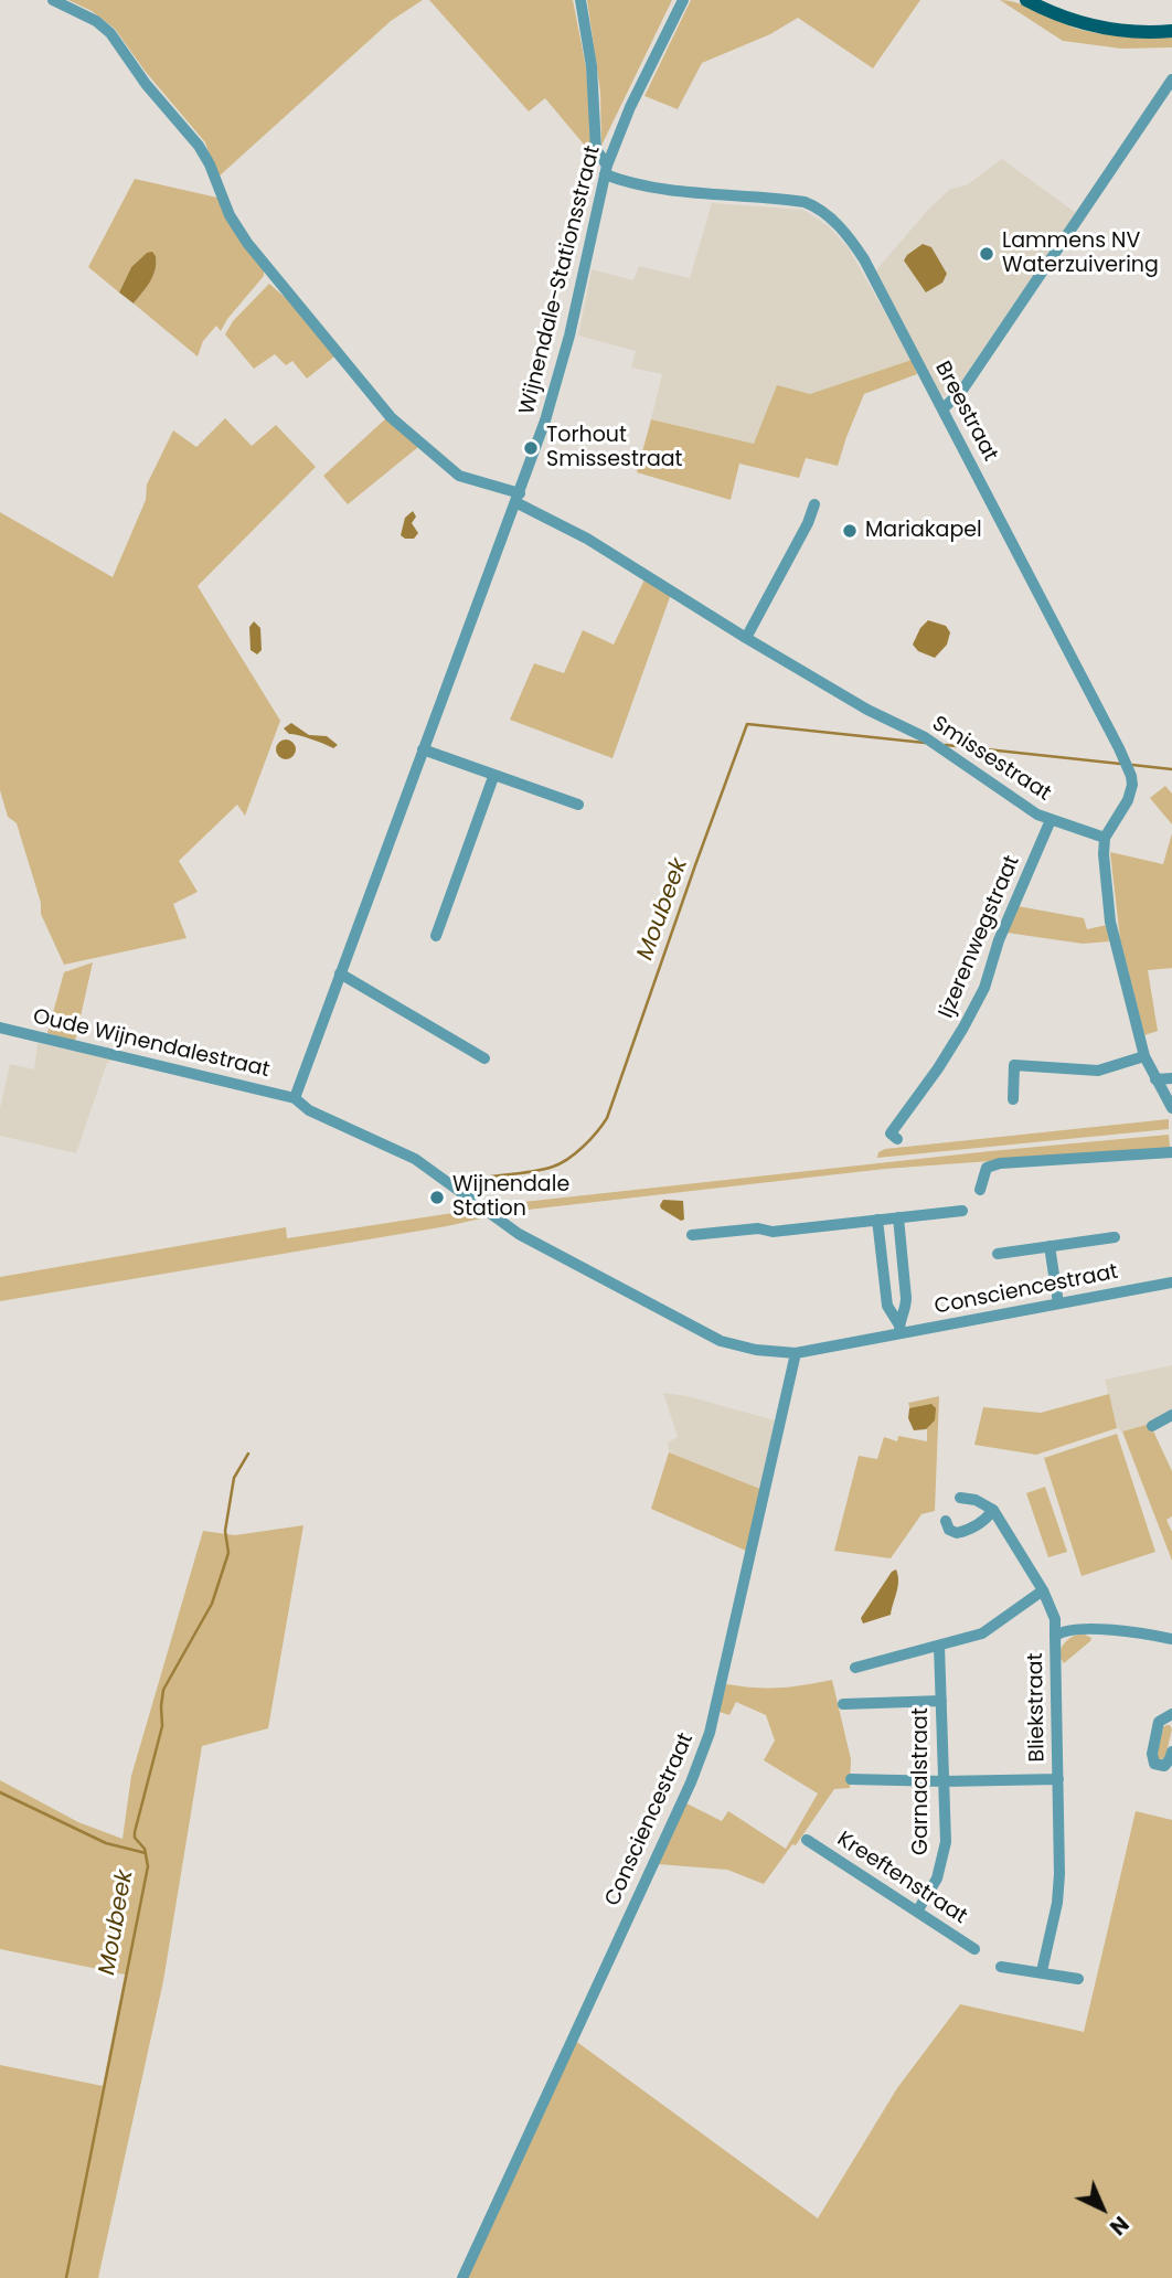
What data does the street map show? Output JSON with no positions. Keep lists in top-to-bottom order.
{
  "streets": {
    "street": [
      "Wijnendale-Stationsstraat",
      "Breestraat",
      "Smissestraat",
      "Ijzerenwegstraat",
      "Oude Wijnendalestraat",
      "Consciencestraat",
      "Bliekstraat",
      "Garnaalstraat",
      "Kreeftenstraat"
    ]
  },
  "crossings": [
    ["Wijnendale-Stationsstraat", "Breestraat"],
    ["Wijnendale-Stationsstraat", "Smissestraat"],
    ["Wijnendale-Stationsstraat", "Oude Wijnendalestraat"],
    ["Wijnendale-Stationsstraat", "Consciencestraat"],
    ["Breestraat", "Smissestraat"],
    ["Smissestraat", "Ijzerenwegstraat"],
    ["Oude Wijnendalestraat", "Consciencestraat"],
    ["Garnaalstraat", "Kreeftenstraat"]
  ],
  "water": ["Moubeek"],
  "places": [
    "Lammens NV Waterzuivering",
    "Torhout Smissestraat",
    "Mariakapel",
    "Wijnendale Station"
  ],
  "north": "bottom right"
}
